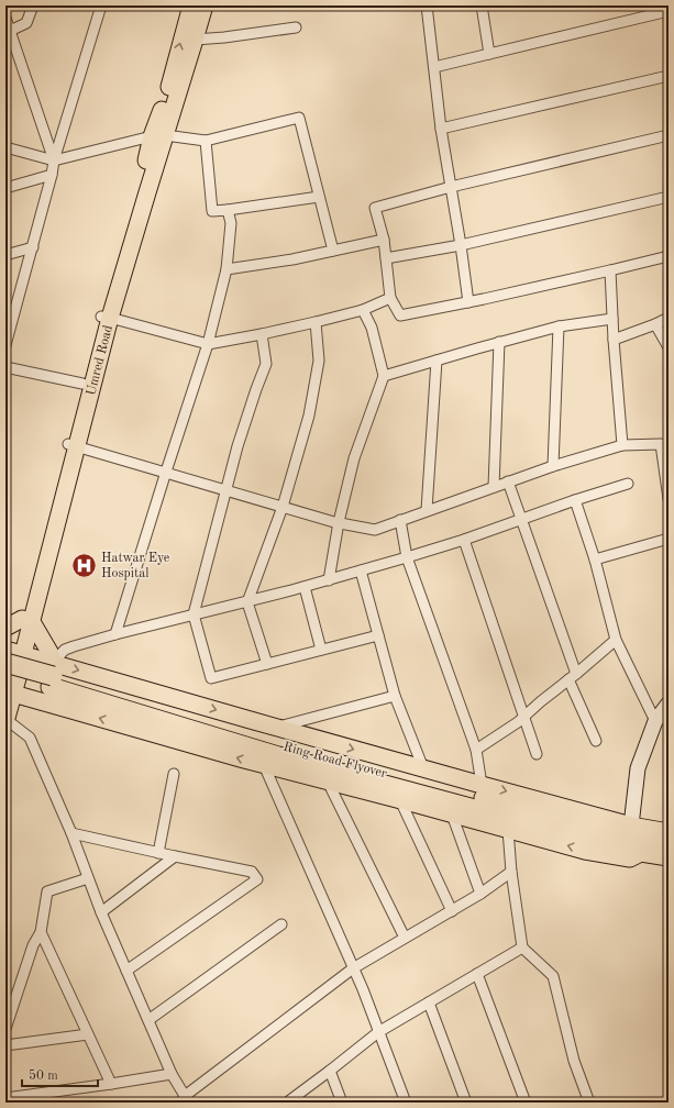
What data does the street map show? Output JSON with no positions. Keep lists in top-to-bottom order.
{
  "streets": {
    "highway": ["Ring Road Flyover"],
    "main road": ["Umred Road"]
  },
  "crossings": [
    ["Umred Road", "Ring Road Flyover"]
  ],
  "places": {
    "hospital": ["Hatwar Eye Hospital"]
  },
  "scale_bar": "50 m"
}
